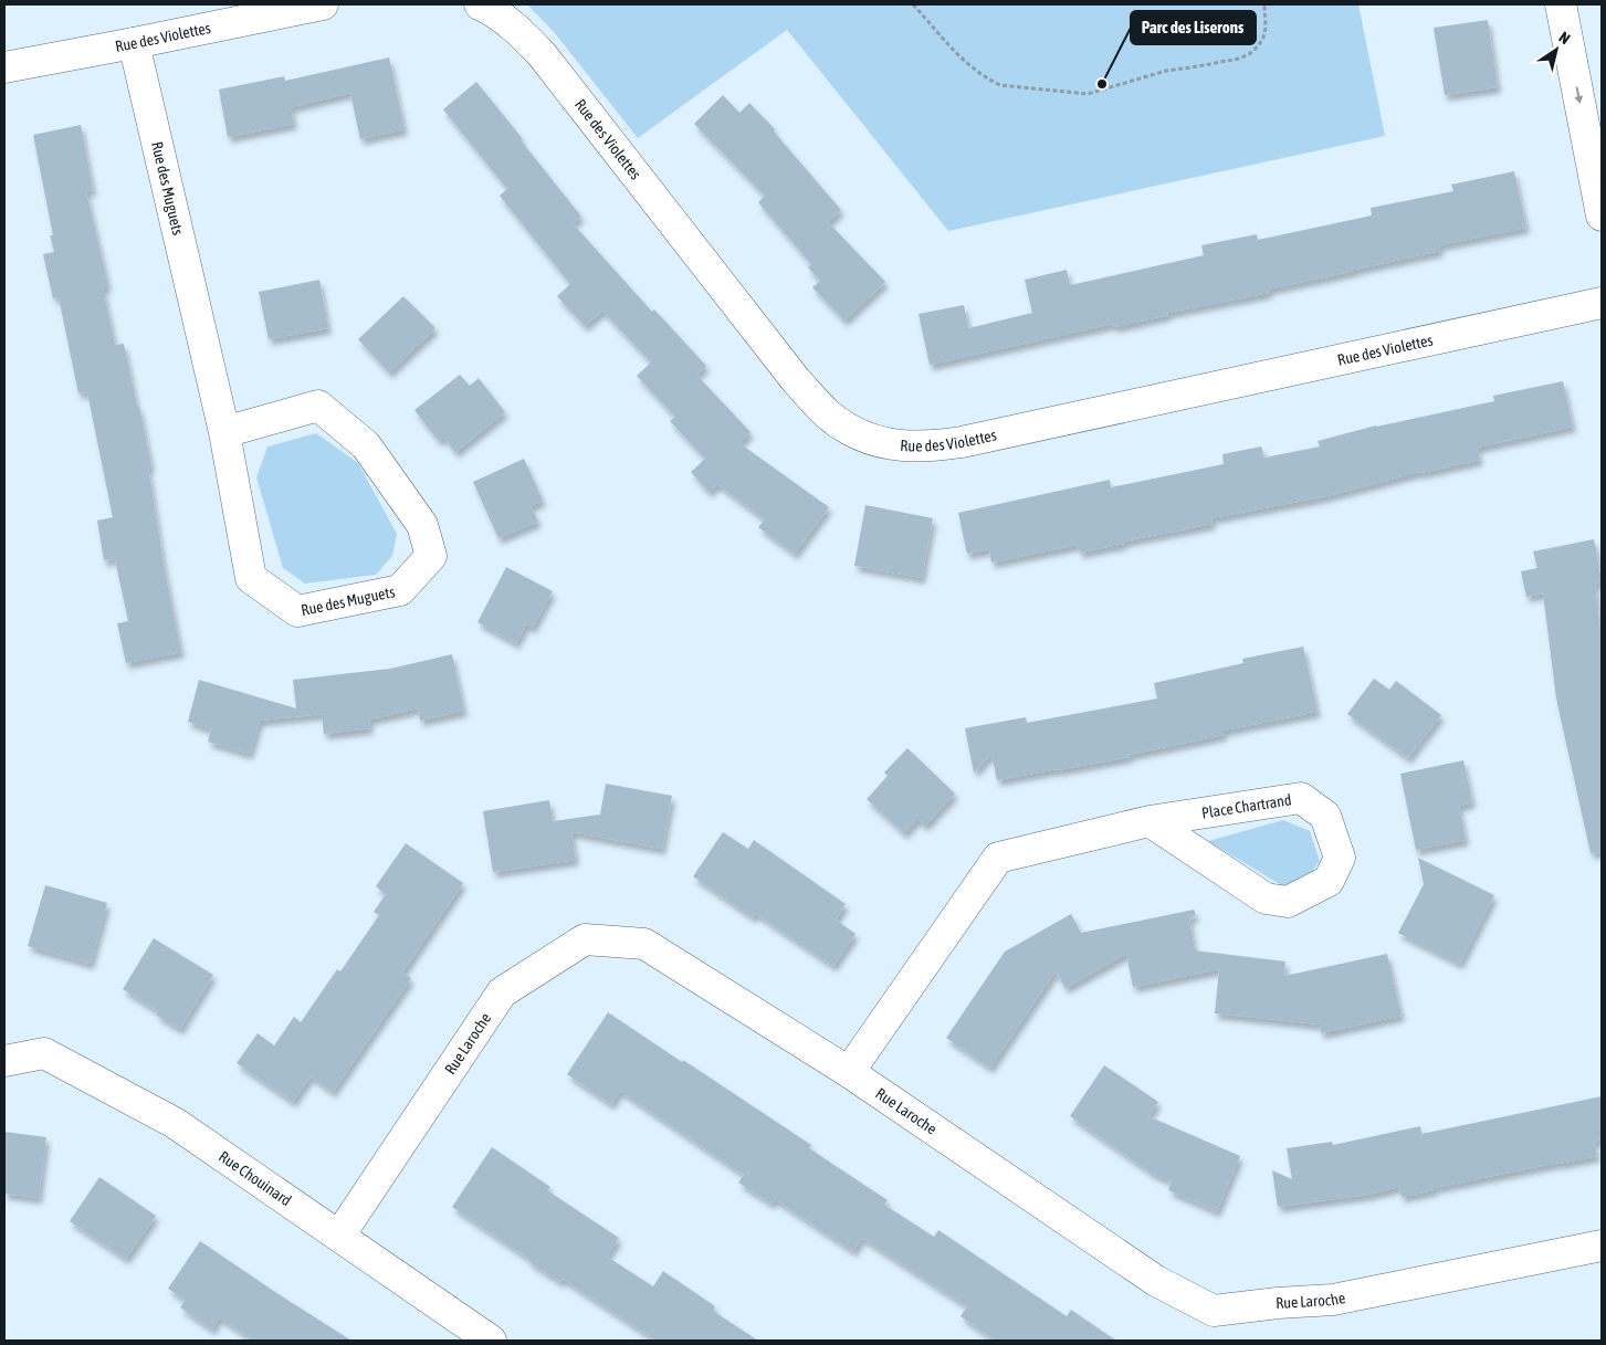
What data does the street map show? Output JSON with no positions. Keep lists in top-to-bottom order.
{
  "streets": {
    "street": [
      "Rue des Violettes",
      "Rue des Muguets",
      "Place Chartrand",
      "Rue Laroche",
      "Rue Chouinard"
    ]
  },
  "crossings": [
    ["Rue des Violettes", "Rue des Muguets"],
    ["Place Chartrand", "Rue Laroche"],
    ["Rue Laroche", "Rue Chouinard"]
  ],
  "places": ["Parc des Liserons"],
  "north": "top right"
}
